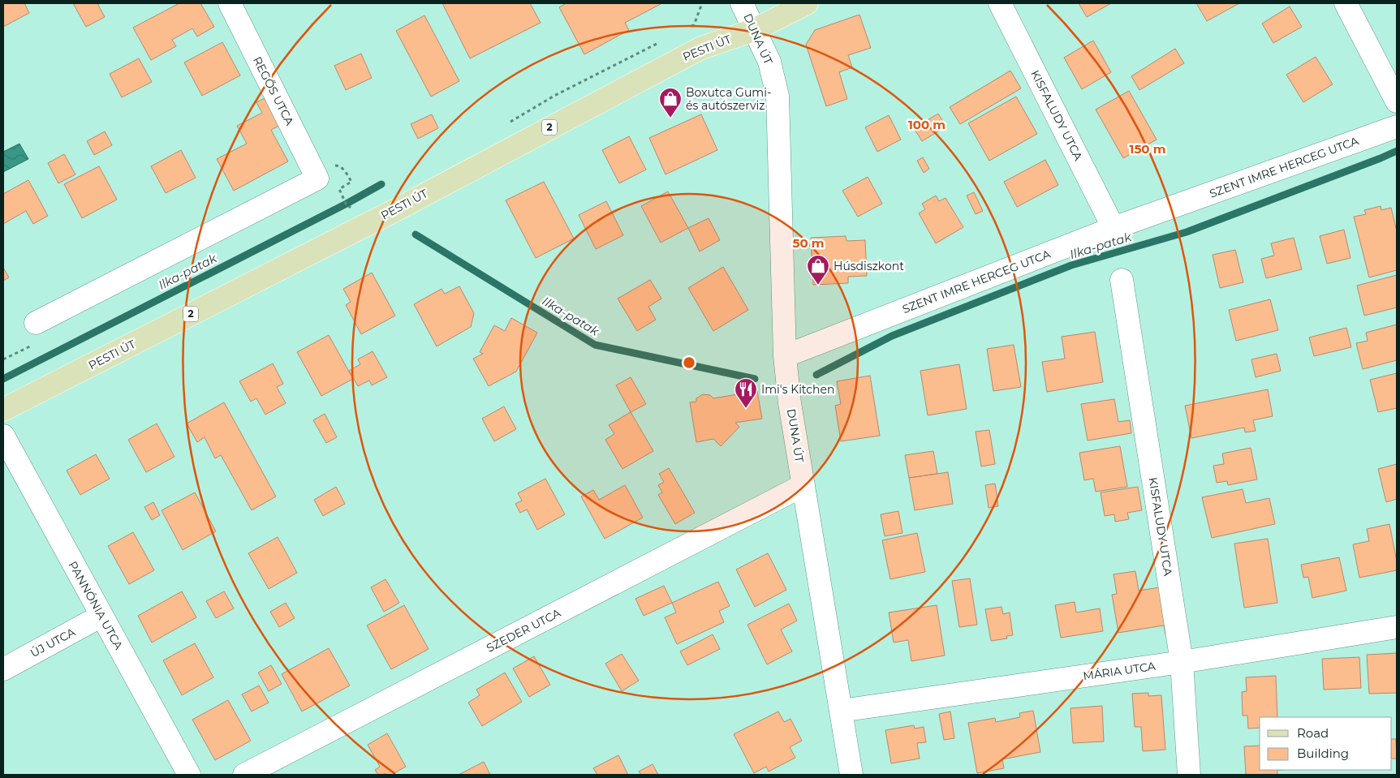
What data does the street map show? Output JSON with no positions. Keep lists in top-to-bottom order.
{
  "streets": {
    "main road": ["PESTI ÚT", "2"],
    "street": [
      "DUNA ÚT",
      "REGŐS UTCA",
      "KISFALUDY UTCA",
      "SZENT IMRE HERCEG UTCA",
      "PANNÓNIA UTCA",
      "SZEDER UTCA",
      "ÚJ UTCA",
      "MÁRIA UTCA"
    ]
  },
  "crossings": [
    ["DUNA ÚT", "PESTI ÚT"],
    ["DUNA ÚT", "SZENT IMRE HERCEG UTCA"],
    ["DUNA ÚT", "SZEDER UTCA"],
    ["DUNA ÚT", "MÁRIA UTCA"],
    ["KISFALUDY UTCA", "SZENT IMRE HERCEG UTCA"],
    ["KISFALUDY UTCA", "MÁRIA UTCA"],
    ["PANNÓNIA UTCA", "ÚJ UTCA"]
  ],
  "water": ["Ilka-patak"],
  "places": {
    "shop": ["Boxutca Gumi- és autószerviz", "Húsdiszkont"],
    "restaurant": ["Imi's Kitchen"]
  },
  "legend": ["Road", "Building"],
  "rings": ["100 m", "150 m", "50 m"]
}
